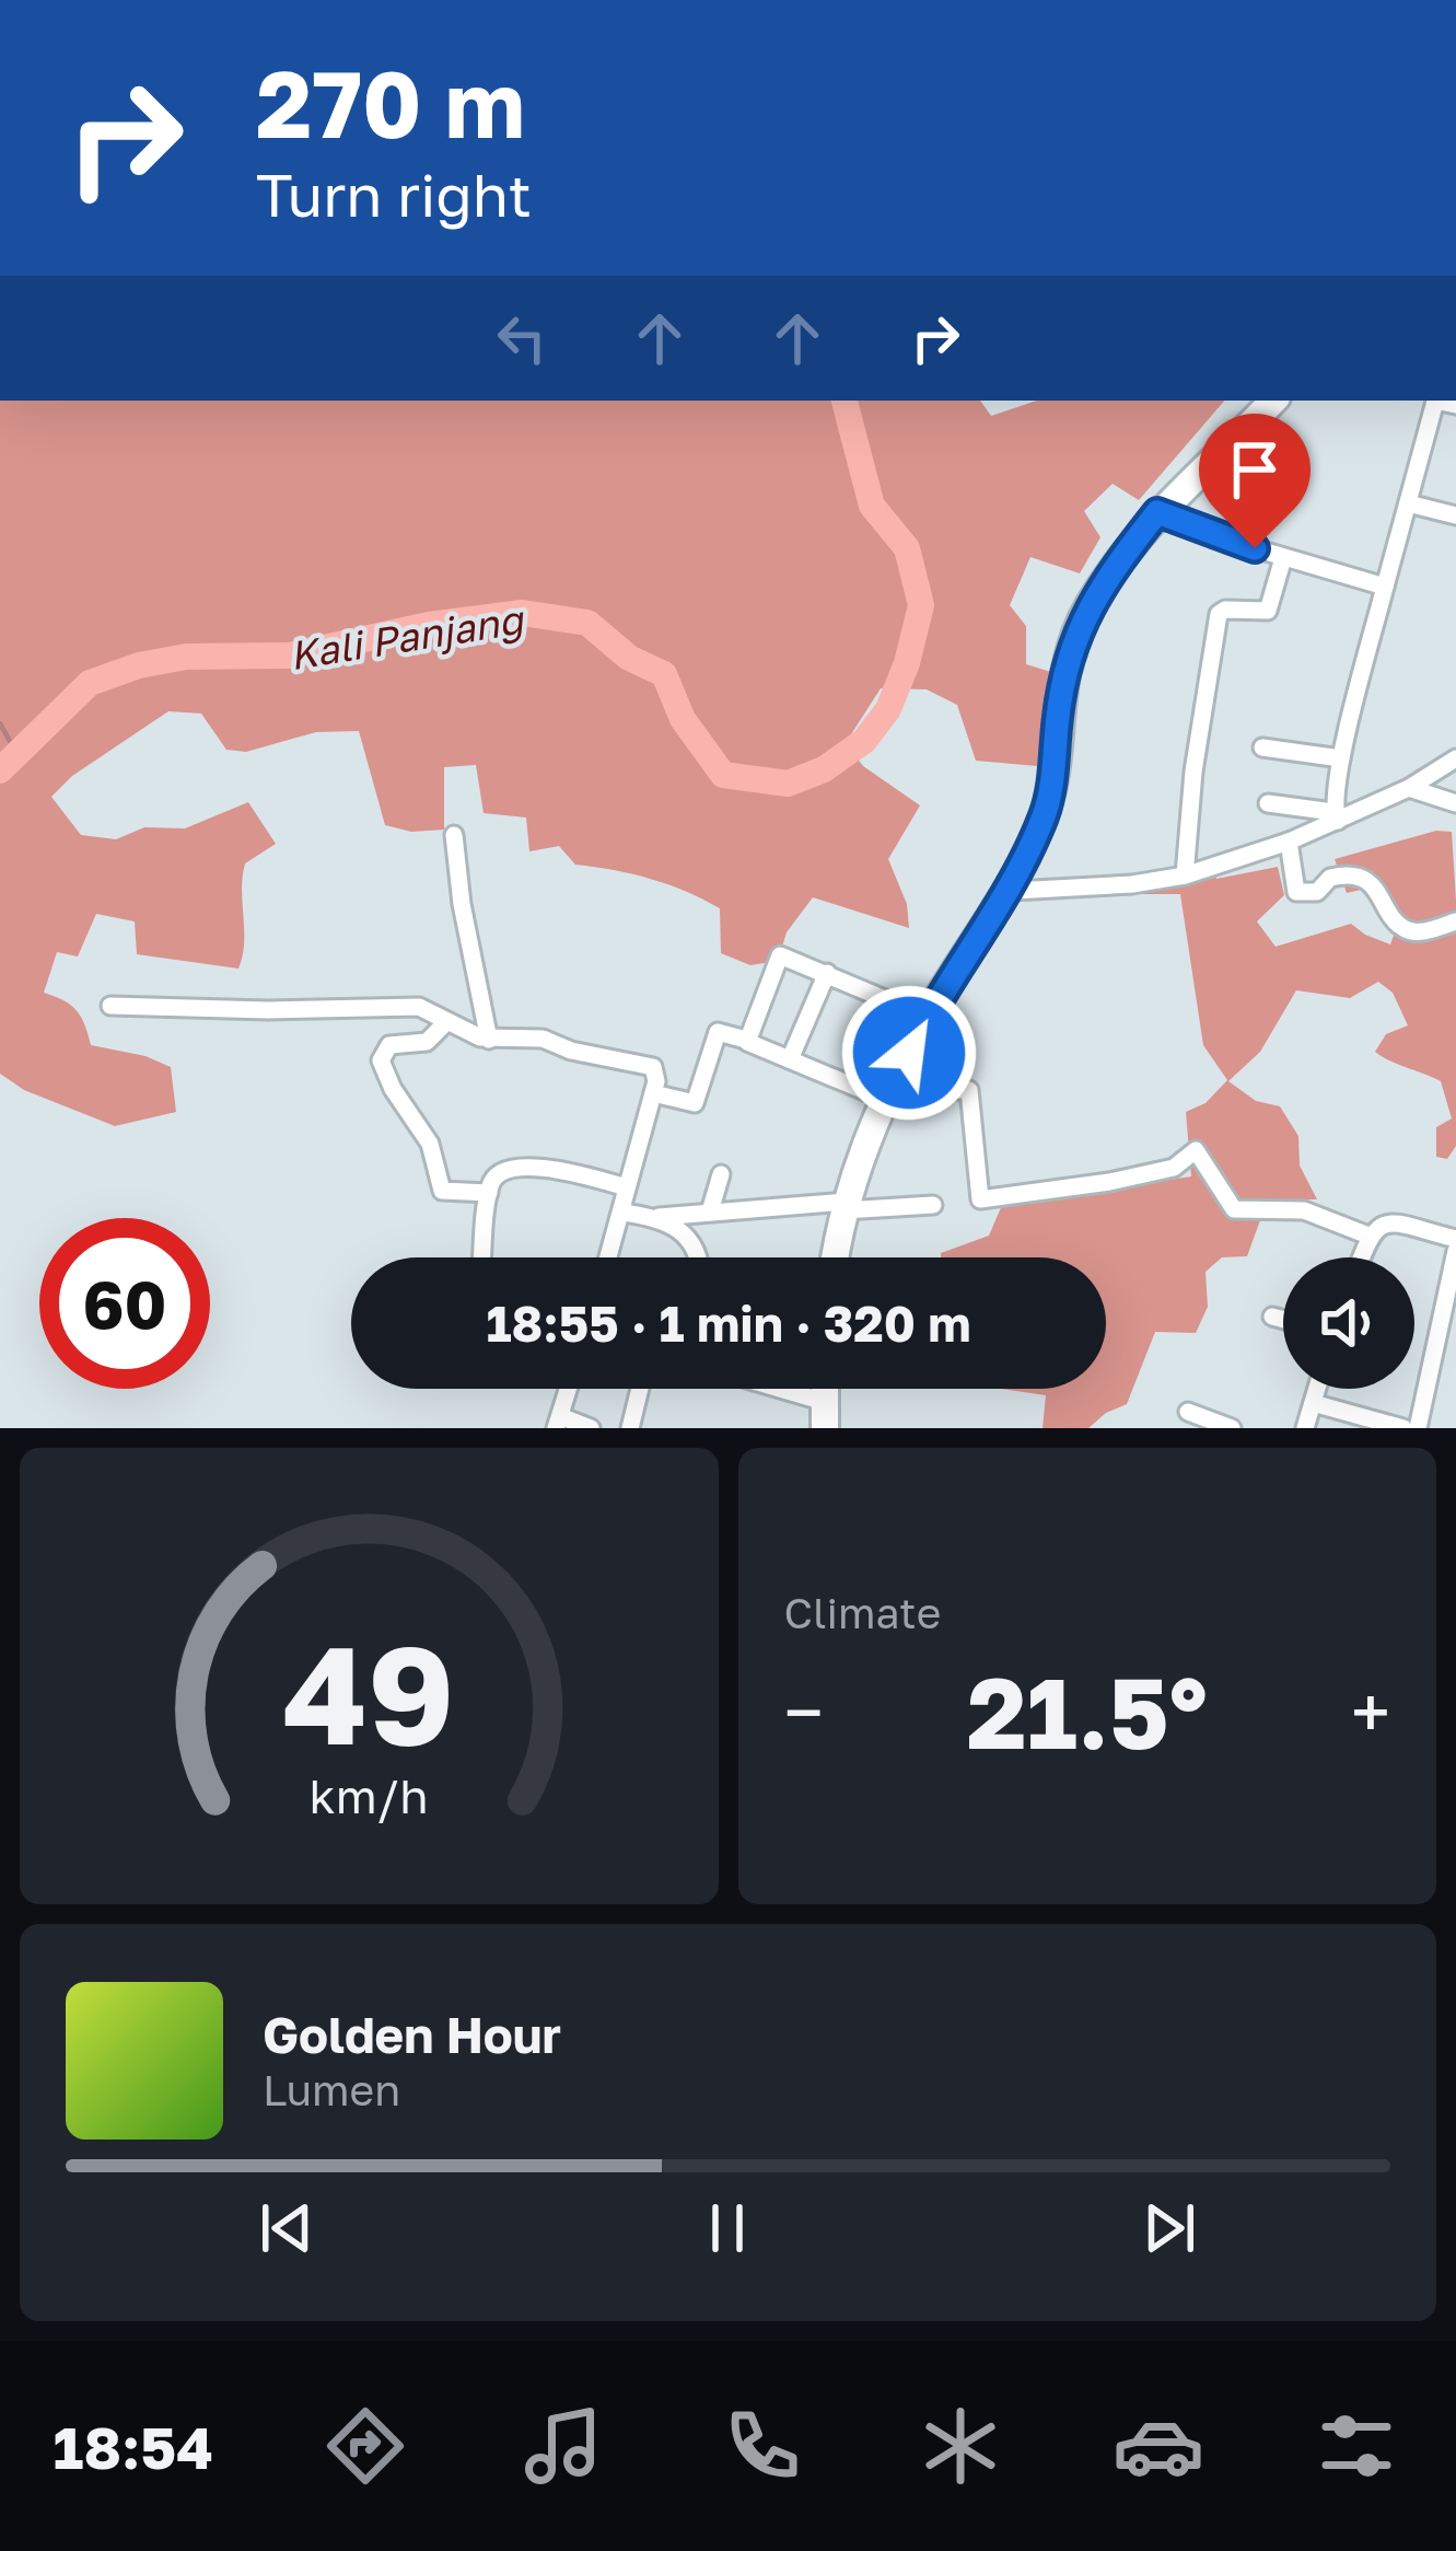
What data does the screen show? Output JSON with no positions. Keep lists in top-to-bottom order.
{
  "water": ["Kali Panjang"],
  "page": {
    "turn": ["270 m", "Turn right"],
    "limit": "60",
    "trip": "18:55 · 1 min · 320 m",
    "tile": "Climate",
    "heat": ["−", "21.5°", "+"],
    "song": ["Golden Hour", "Lumen"],
    "tabs": "18:54",
    "gauge": ["49", "km/h"]
  }
}
